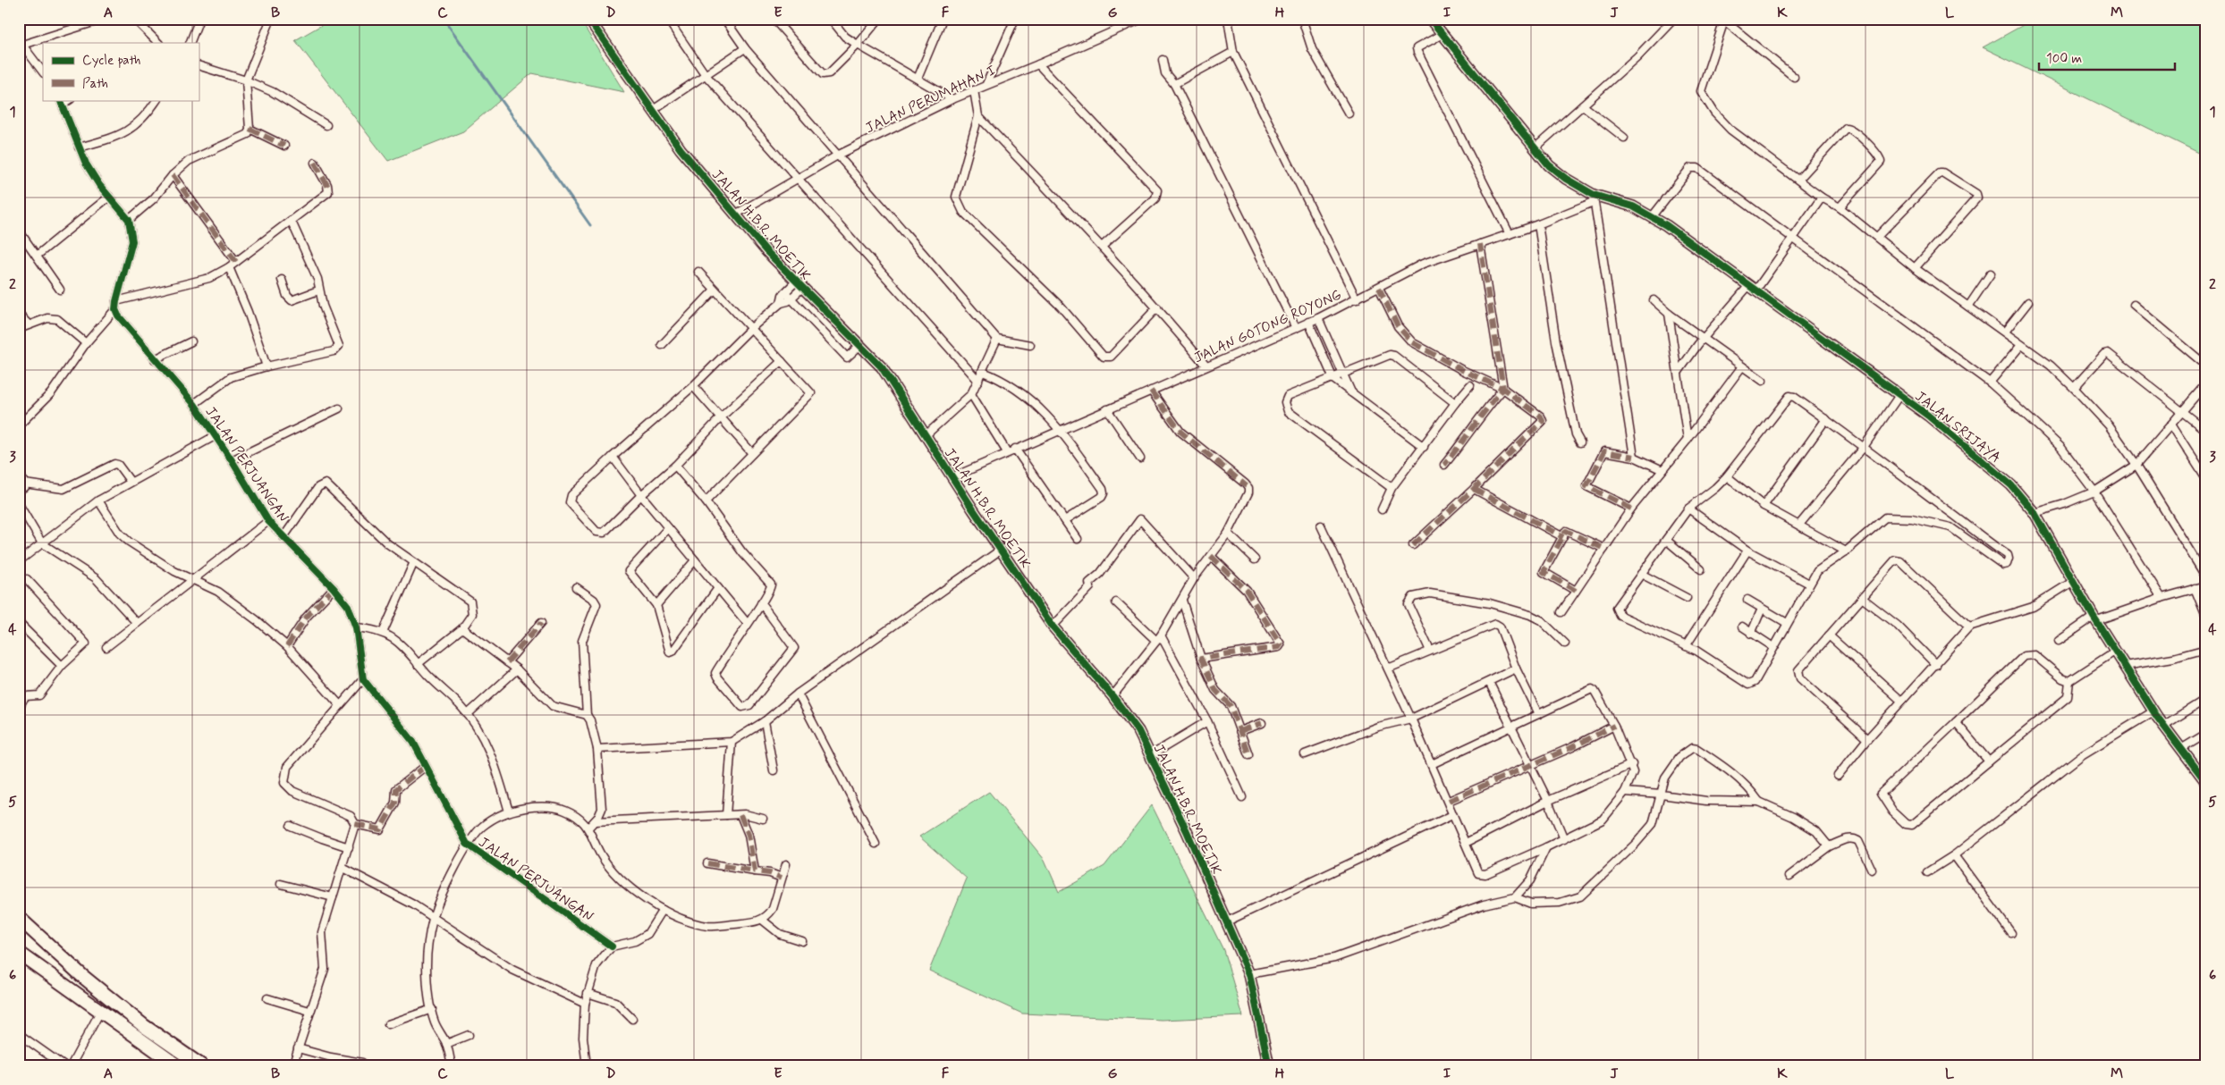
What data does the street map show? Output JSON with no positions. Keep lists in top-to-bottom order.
{
  "streets": {
    "street": [
      "JALAN PERUMAHAN I",
      "JALAN H.B.R. MOETIK",
      "JALAN GOTONG ROYONG",
      "JALAN SRIJAYA",
      "JALAN PERJUANGAN"
    ]
  },
  "crossings": [
    ["JALAN PERUMAHAN I", "JALAN H.B.R. MOETIK"],
    ["JALAN H.B.R. MOETIK", "JALAN GOTONG ROYONG"],
    ["JALAN GOTONG ROYONG", "JALAN SRIJAYA"]
  ],
  "legend": ["Cycle path", "Path"],
  "scale_bar": "100 m",
  "grid": {
    "columns": [
      "A",
      "B",
      "C",
      "D",
      "E",
      "F",
      "G",
      "H",
      "I",
      "J",
      "K",
      "L",
      "M"
    ],
    "rows": [
      "1",
      "2",
      "3",
      "4",
      "5",
      "6"
    ]
  }
}
